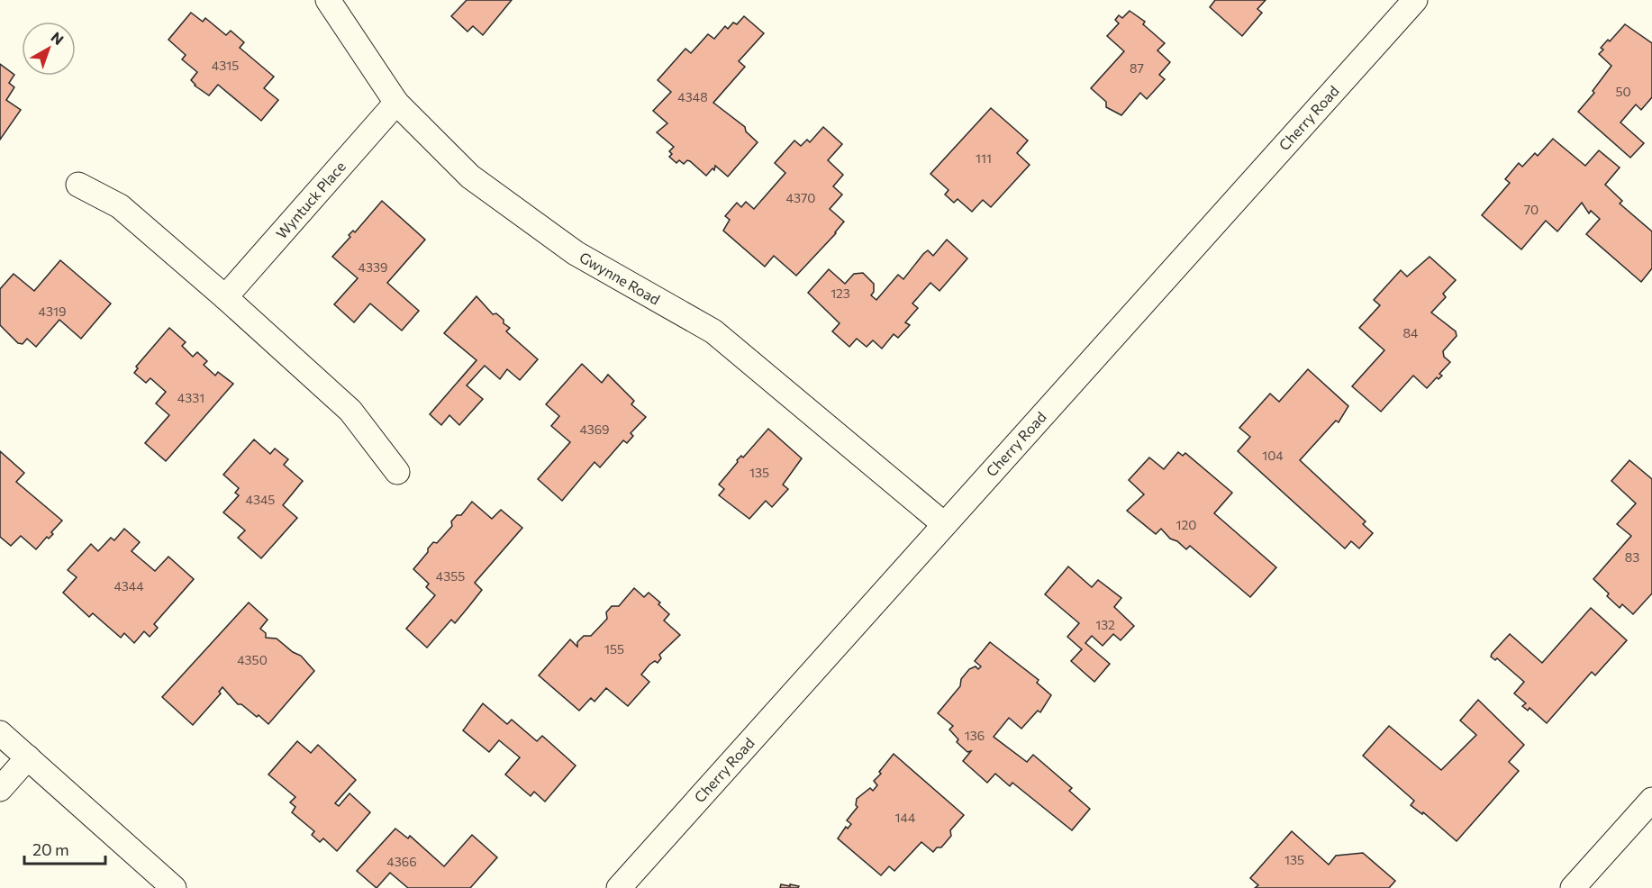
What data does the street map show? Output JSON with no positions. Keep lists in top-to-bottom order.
{
  "streets": {
    "street": ["Cherry Road", "Wyntuck Place", "Gwynne Road"]
  },
  "crossings": [
    ["Cherry Road", "Gwynne Road"],
    ["Wyntuck Place", "Gwynne Road"]
  ],
  "house_numbers": [
    "4315",
    "87",
    "50",
    "4348",
    "111",
    "4370",
    "70",
    "4339",
    "123",
    "4319",
    "84",
    "4331",
    "4369",
    "104",
    "135",
    "4345",
    "120",
    "83",
    "4355",
    "4344",
    "132",
    "155",
    "4350",
    "136",
    "144",
    "135",
    "4366"
  ],
  "scale_bar": "20 m",
  "north": "top right"
}
